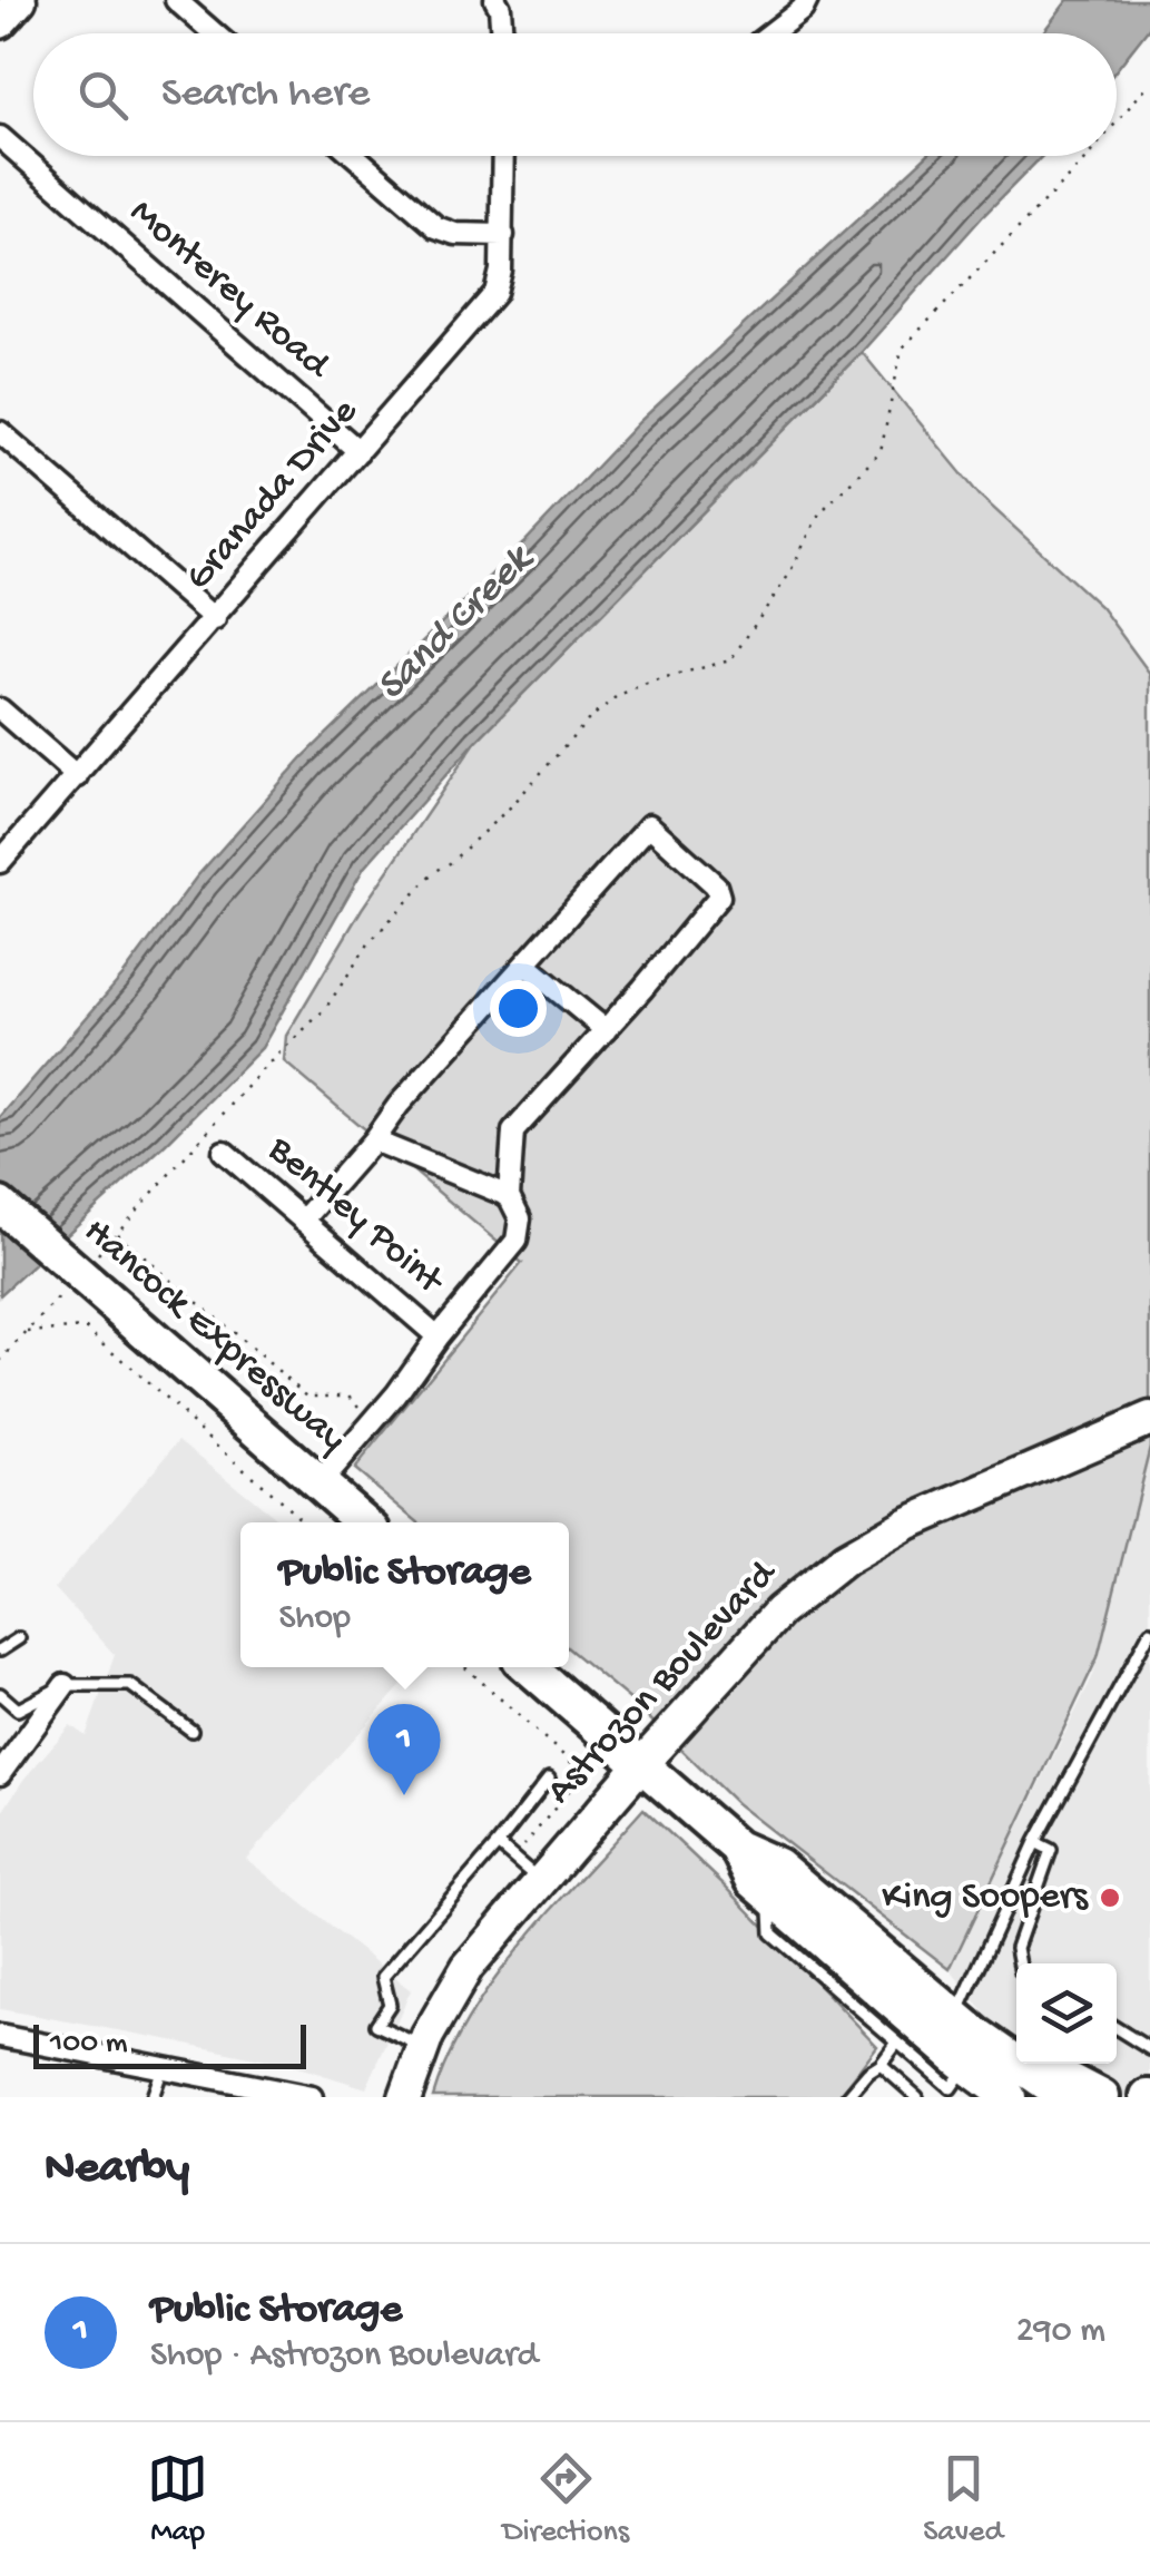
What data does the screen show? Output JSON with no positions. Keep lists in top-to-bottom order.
{
  "streets": {
    "main road": ["Hancock Expressway", "Astrozon Boulevard"],
    "street": ["Monterey Road", "Granada Drive", "Bentley Point"]
  },
  "crossings": [
    ["Monterey Road", "Granada Drive"],
    ["Bentley Point", "Hancock Expressway"]
  ],
  "water": ["Sand Creek"],
  "places": ["King Soopers"],
  "scale_bar": "100 m",
  "page": {
    "search": "Search here",
    "popup": ["Public Storage", "Shop"],
    "pins": "1",
    "scale": "100 m",
    "heading": "Nearby",
    "list": [
      {
        "mark": "1",
        "name": "Public Storage",
        "note": "Shop · Astrozon Boulevard",
        "value": "290 m"
      }
    ],
    "nav": ["Map", "Directions", "Saved"]
  }
}
